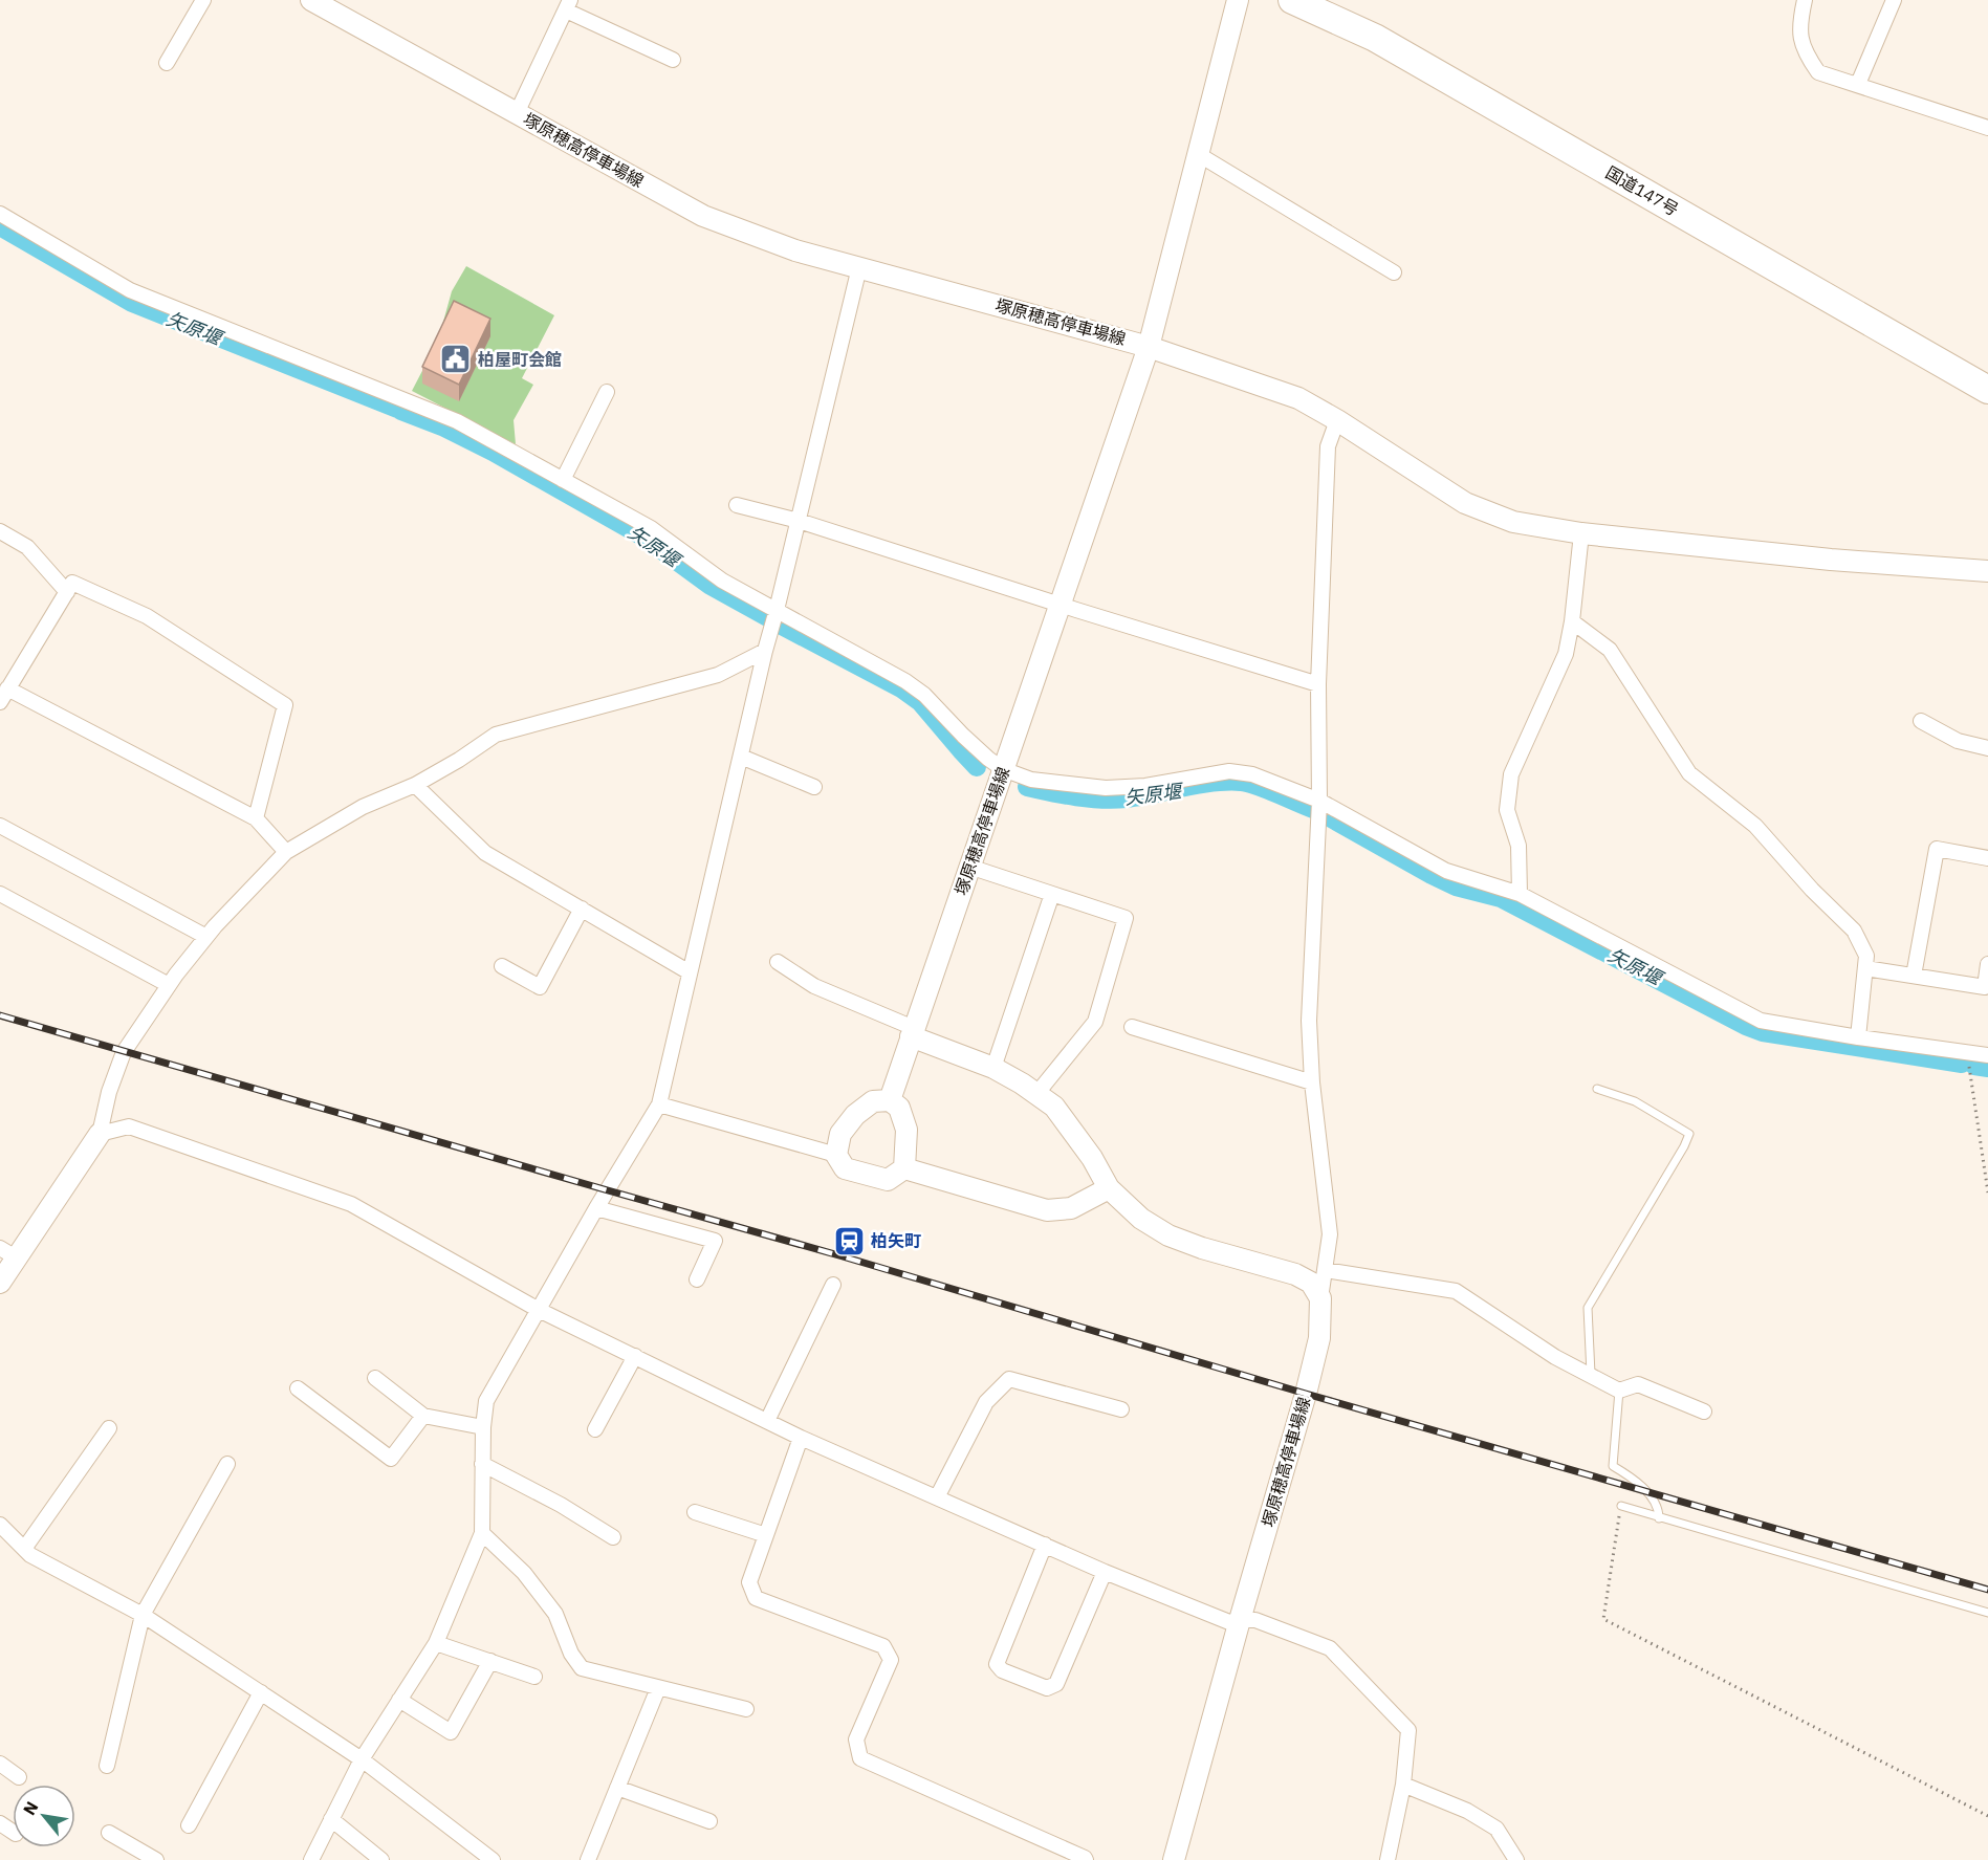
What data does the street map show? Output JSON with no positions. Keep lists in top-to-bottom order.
{
  "streets": {
    "highway": ["国道147号"],
    "main road": ["塚原穂高停車場線"]
  },
  "water": ["矢原堰"],
  "places": {
    "public building": ["柏屋町会館"],
    "station": ["柏矢町"]
  },
  "north": "top left"
}
